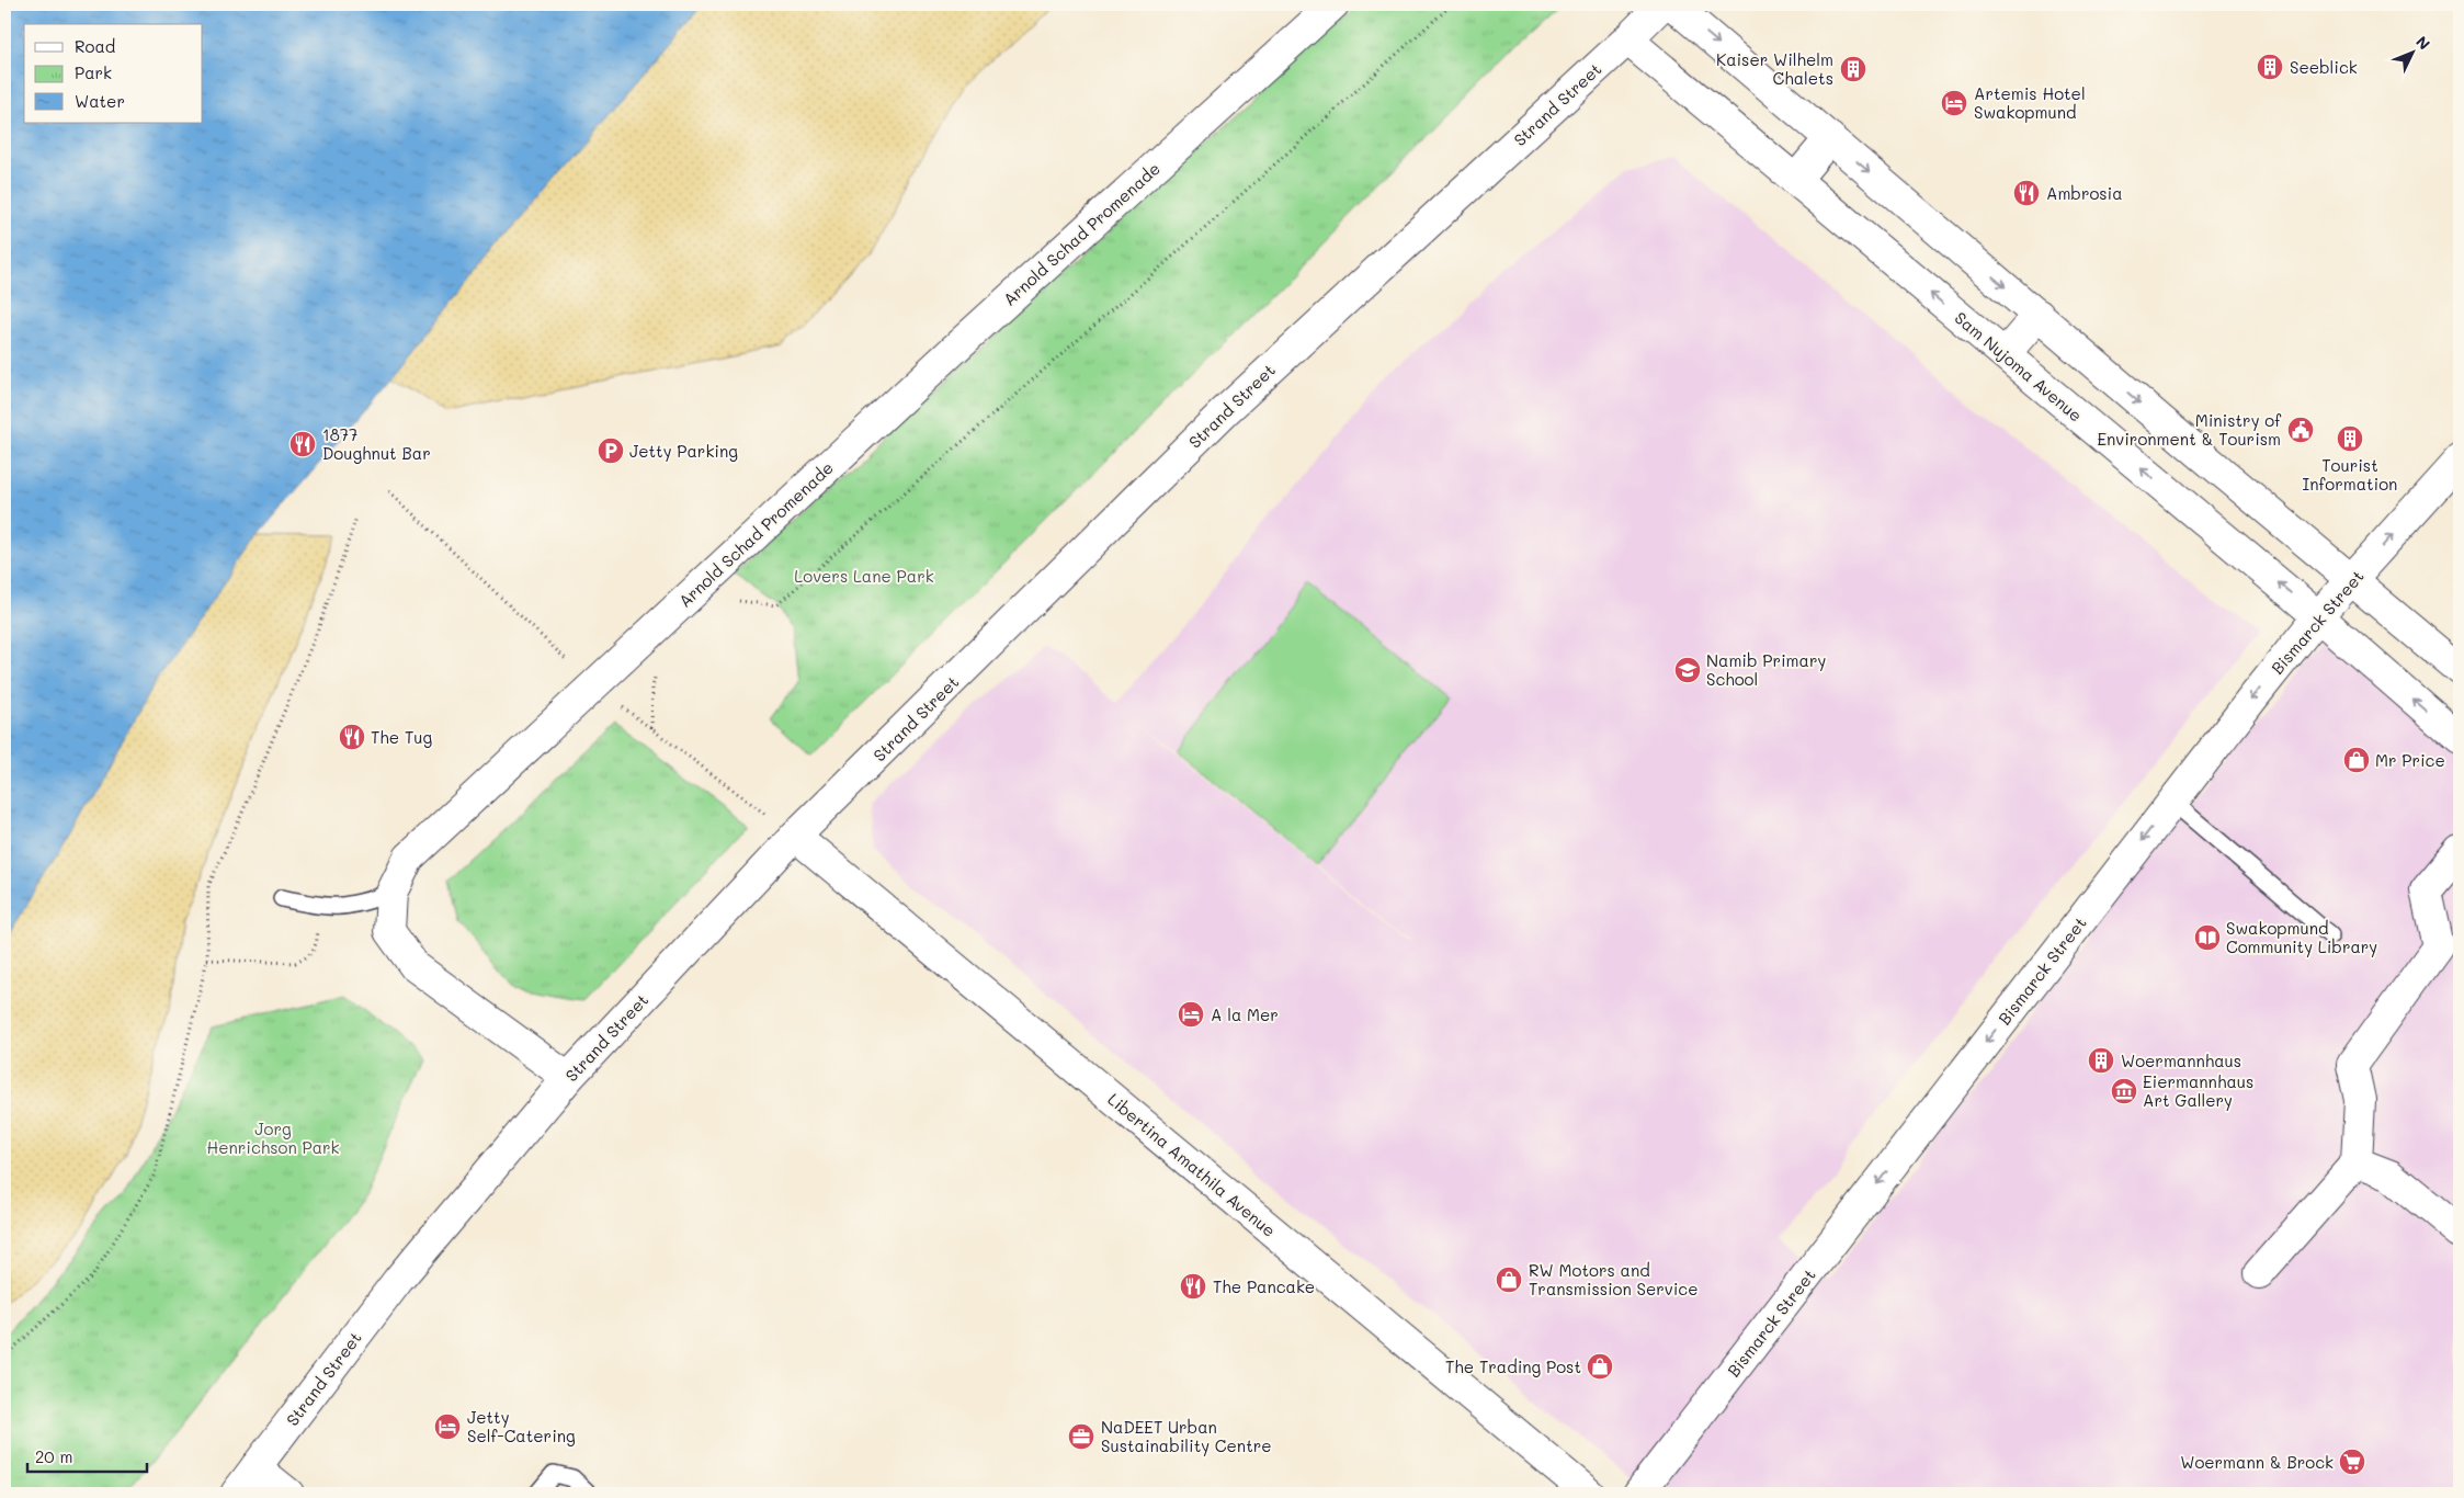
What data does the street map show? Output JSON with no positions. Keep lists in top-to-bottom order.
{
  "streets": {
    "street": [
      "Strand Street",
      "Arnold Schad Promenade",
      "Sam Nujoma Avenue",
      "Bismarck Street",
      "Libertina Amathila Avenue"
    ]
  },
  "crossings": [
    ["Strand Street", "Arnold Schad Promenade"],
    ["Strand Street", "Sam Nujoma Avenue"],
    ["Strand Street", "Libertina Amathila Avenue"],
    ["Sam Nujoma Avenue", "Bismarck Street"]
  ],
  "parks": ["Lovers Lane Park", "Jorg Henrichson Park"],
  "places": {
    "building": [
      "Seeblick",
      "Kaiser Wilhelm Chalets",
      "Tourist Information",
      "Woermannhaus"
    ],
    "hotel": ["Artemis Hotel Swakopmund", "A la Mer", "Jetty Self-Catering"],
    "restaurant": [
      "Ambrosia",
      "1877 Doughnut Bar",
      "The Tug",
      "The Pancake"
    ],
    "public building": ["Ministry of Environment & Tourism"],
    "parking": ["Jetty Parking"],
    "school or university": ["Namib Primary School"],
    "shop": ["Mr Price", "RW Motors and Transmission Service", "The Trading Post"],
    "library": ["Swakopmund Community Library"],
    "museum": ["Eiermannhaus Art Gallery"],
    "office": ["NaDEET Urban Sustainability Centre"],
    "supermarket": ["Woermann & Brock"]
  },
  "legend": ["Road", "Park", "Water"],
  "scale_bar": "20 m",
  "north": "top right"
}
